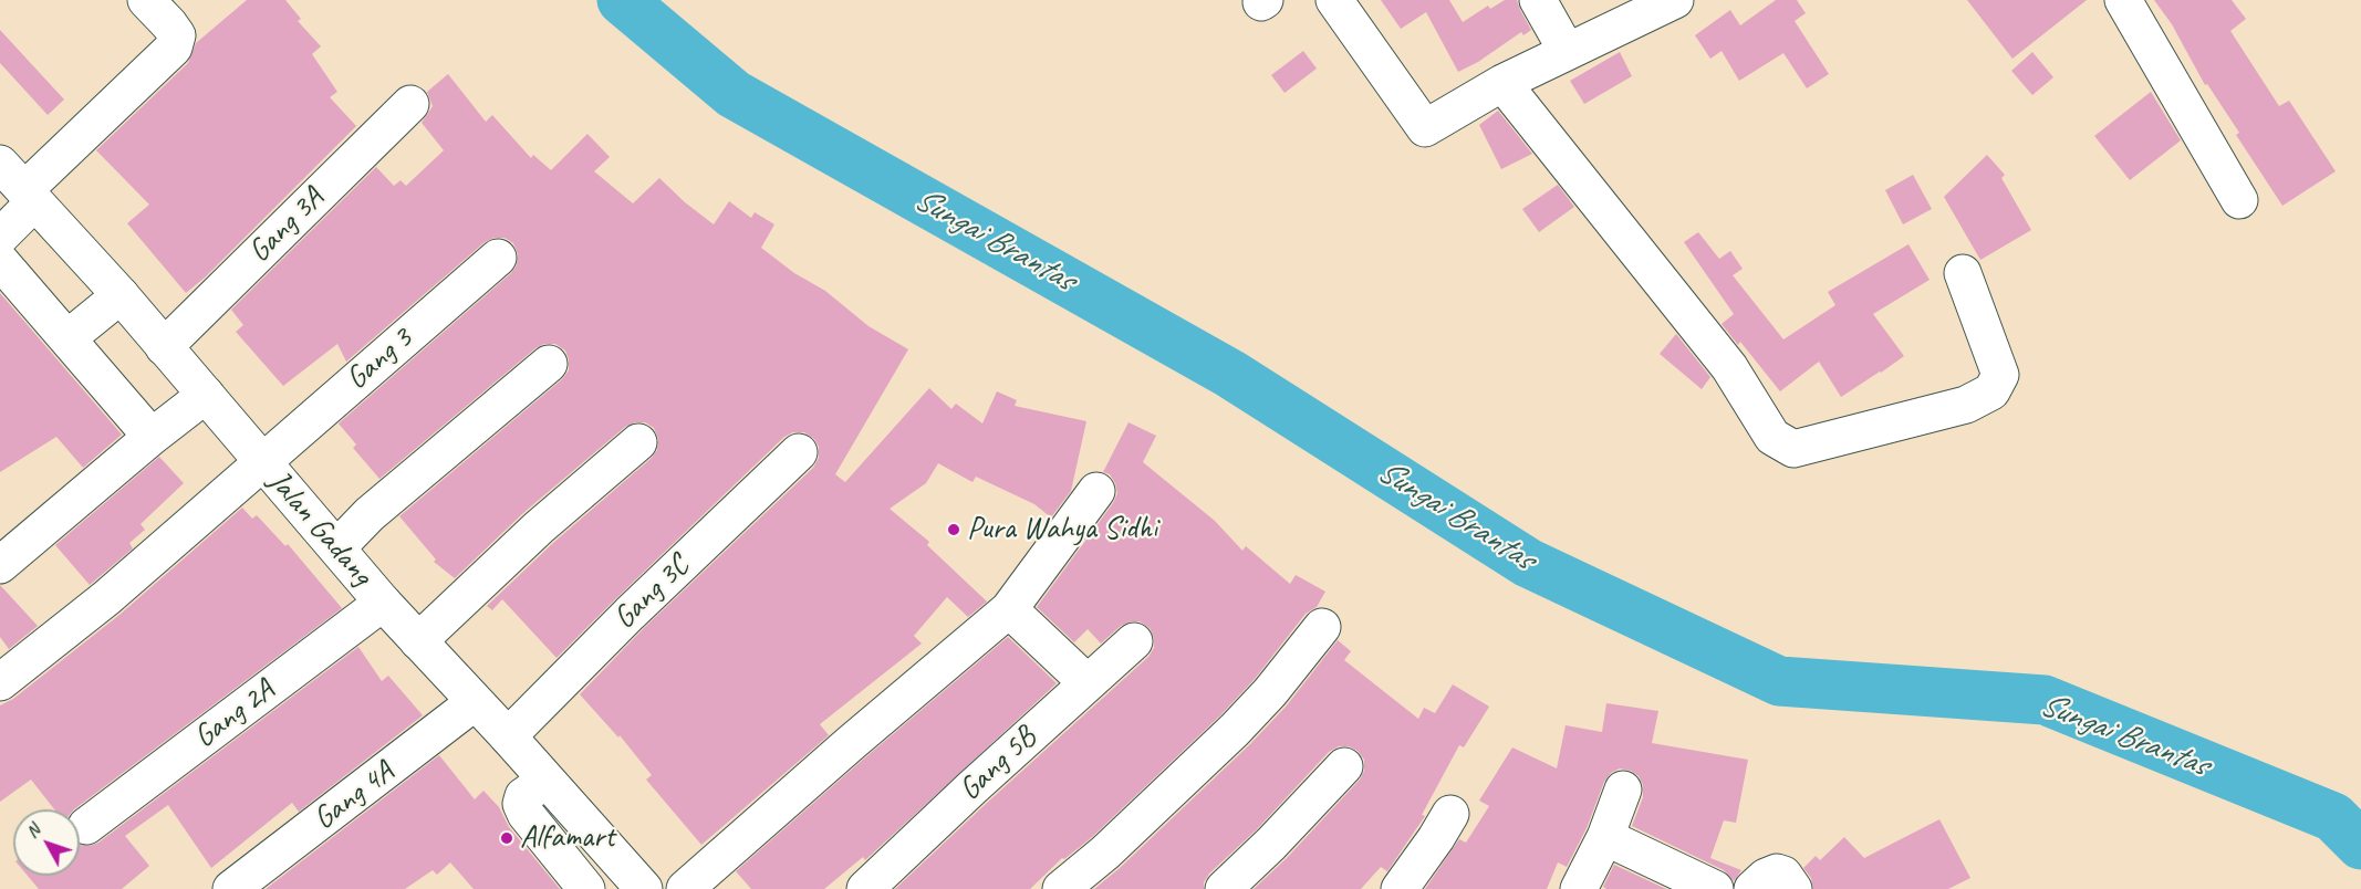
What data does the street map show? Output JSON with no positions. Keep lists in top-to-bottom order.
{
  "streets": {
    "main road": [
      "Gang 3A",
      "Gang 3",
      "Jalan Gadang",
      "Gang 3C",
      "Gang 2A",
      "Gang 5B",
      "Gang 4A"
    ]
  },
  "crossings": [
    ["Gang 3A", "Jalan Gadang"],
    ["Gang 3", "Jalan Gadang"],
    ["Jalan Gadang", "Gang 3C"],
    ["Jalan Gadang", "Gang 2A"],
    ["Jalan Gadang", "Gang 4A"]
  ],
  "water": ["Sungai Brantas"],
  "places": ["Pura Wahya Sidhi", "Alfamart"],
  "north": "top left"
}
